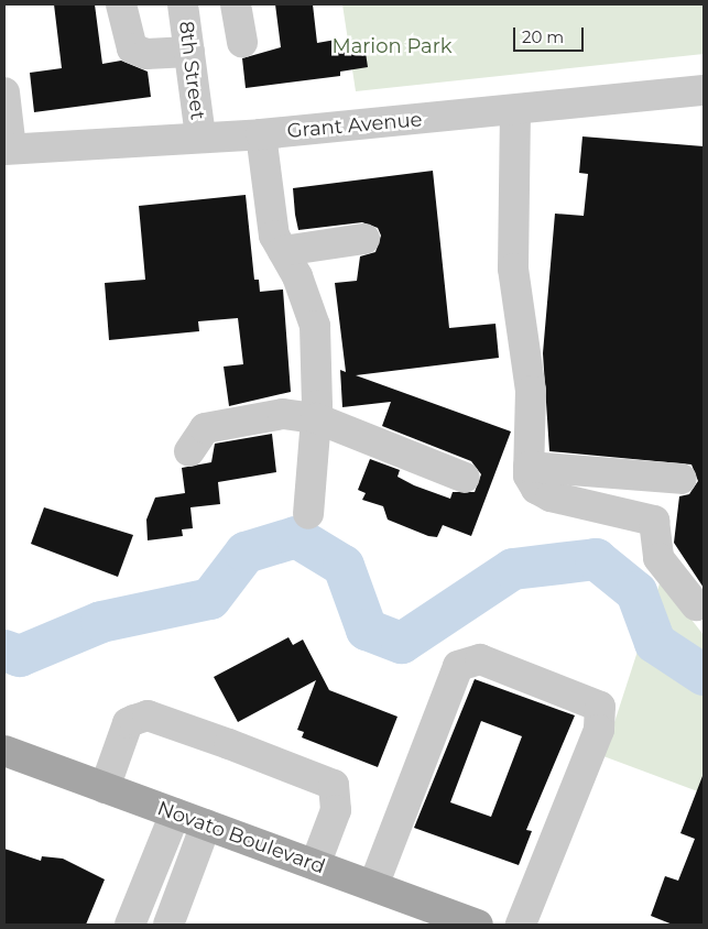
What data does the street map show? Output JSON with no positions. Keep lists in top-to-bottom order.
{
  "streets": {
    "main road": ["Novato Boulevard"],
    "street": ["8th Street", "Grant Avenue"]
  },
  "crossings": [
    ["8th Street", "Grant Avenue"]
  ],
  "parks": ["Marion Park"],
  "scale_bar": "20 m"
}
